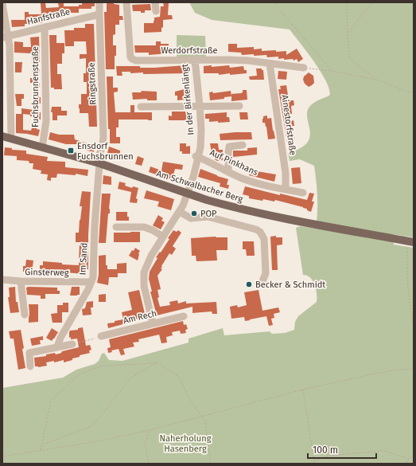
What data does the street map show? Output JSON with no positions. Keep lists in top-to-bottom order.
{
  "streets": {
    "main road": ["Am Schwalbacher Berg"],
    "street": [
      "Hanfstraße",
      "Werdorfstraße",
      "Ringstraße",
      "Fuchsbrunnenstraße",
      "In der Birkenlängt",
      "Ainestorfstraße",
      "Auf Pinkhans",
      "Im Sand",
      "Ginsterweg",
      "Am Rech"
    ]
  },
  "crossings": [
    ["Hanfstraße", "Ringstraße"],
    ["Hanfstraße", "Fuchsbrunnenstraße"],
    ["Werdorfstraße", "In der Birkenlängt"],
    ["Werdorfstraße", "Ainestorfstraße"],
    ["Ringstraße", "Am Schwalbacher Berg"],
    ["Ringstraße", "Im Sand"],
    ["Fuchsbrunnenstraße", "Am Schwalbacher Berg"],
    ["In der Birkenlängt", "Auf Pinkhans"],
    ["In der Birkenlängt", "Am Schwalbacher Berg"],
    ["In der Birkenlängt", "Am Rech"],
    ["Ainestorfstraße", "Auf Pinkhans"],
    ["Am Schwalbacher Berg", "Im Sand"],
    ["Im Sand", "Ginsterweg"]
  ],
  "parks": ["Naherholung Hasenberg"],
  "places": {
    "transit": ["Ensdorf Fuchsbrunnen"],
    "other": ["POP", "Becker & Schmidt"]
  },
  "scale_bar": "100 m"
}
